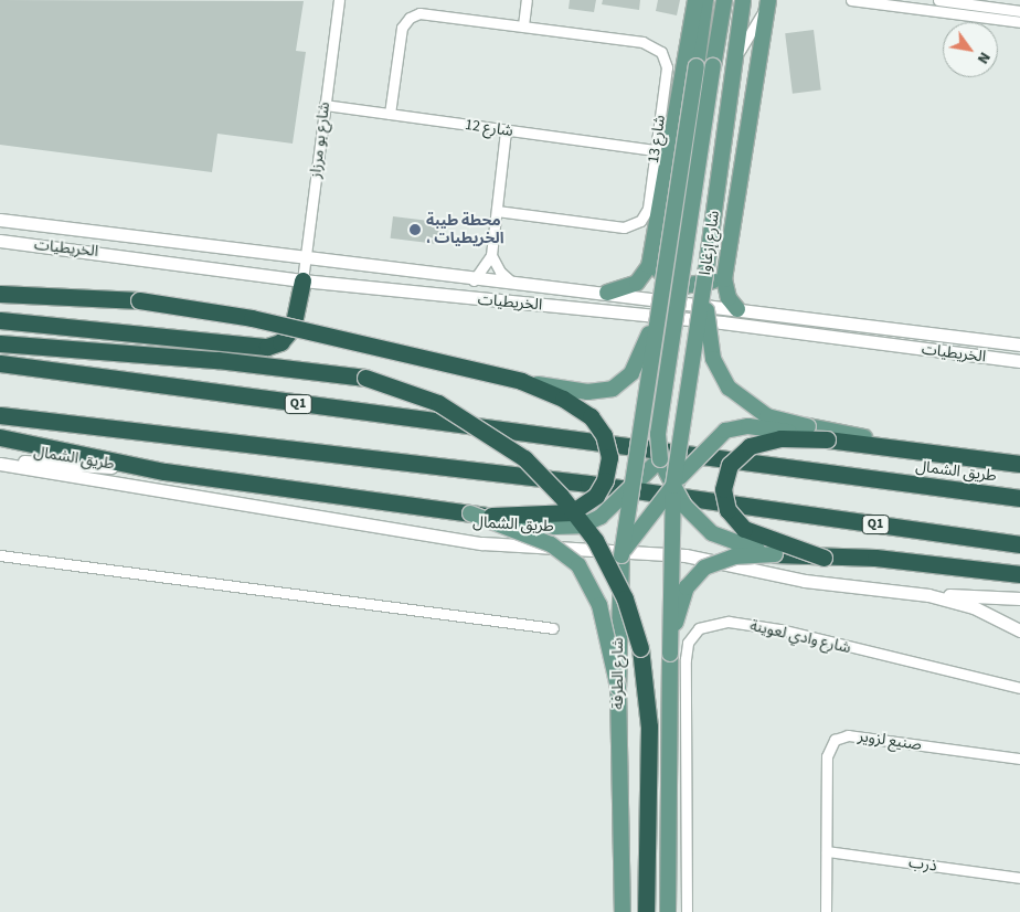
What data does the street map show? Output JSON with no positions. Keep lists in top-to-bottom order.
{
  "streets": {
    "highway": ["Q1", "طريق الشمال"],
    "main road": ["شارع إزغاوا", "الخريطيات", "شارع الطرفة"],
    "street": [
      "شارع 12",
      "شارع 13",
      "شارع بو مرزاز",
      "شارع وادي لعوينة",
      "صنيع لزوير",
      "ذرب"
    ]
  },
  "crossings": [
    ["شارع 12", "شارع 13"],
    ["شارع 12", "شارع بو مرزاز"],
    ["شارع 12", "الخريطيات"],
    ["شارع 13", "الخريطيات"],
    ["شارع بو مرزاز", "الخريطيات"],
    ["صنيع لزوير", "ذرب"]
  ],
  "places": ["محطة طيبة ، الخريطيات"],
  "north": "bottom right"
}
